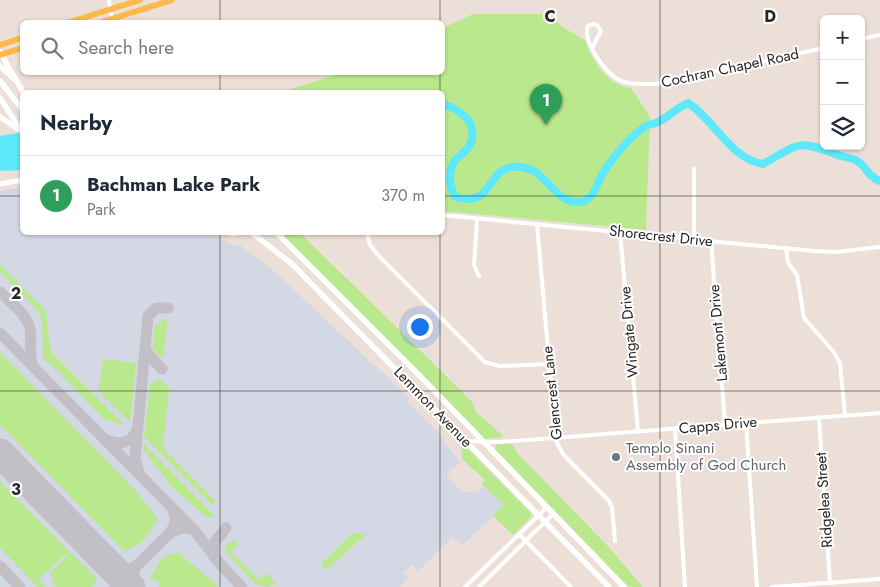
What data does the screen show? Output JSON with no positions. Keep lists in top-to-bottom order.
{
  "streets": {
    "main road": ["Lemmon Avenue"],
    "street": [
      "Cochran Chapel Road",
      "Shorecrest Drive",
      "Wingate Drive",
      "Lakemont Drive",
      "Glencrest Lane",
      "Capps Drive",
      "Ridgelea Street"
    ]
  },
  "crossings": [
    ["Shorecrest Drive", "Wingate Drive"],
    ["Shorecrest Drive", "Lakemont Drive"],
    ["Shorecrest Drive", "Glencrest Lane"],
    ["Wingate Drive", "Capps Drive"],
    ["Lakemont Drive", "Capps Drive"],
    ["Glencrest Lane", "Capps Drive"],
    ["Lemmon Avenue", "Capps Drive"],
    ["Capps Drive", "Ridgelea Street"]
  ],
  "places": ["Templo Sinani Assembly of God Church"],
  "page": {
    "map_buttons": ["+", "−"],
    "search": "Search here",
    "pins": "1",
    "heading": "Nearby",
    "list": [
      {
        "mark": "1",
        "name": "Bachman Lake Park",
        "note": "Park",
        "value": "370 m"
      }
    ]
  },
  "grid": {
    "columns": ["C", "D"],
    "rows": ["2", "3"]
  }
}
